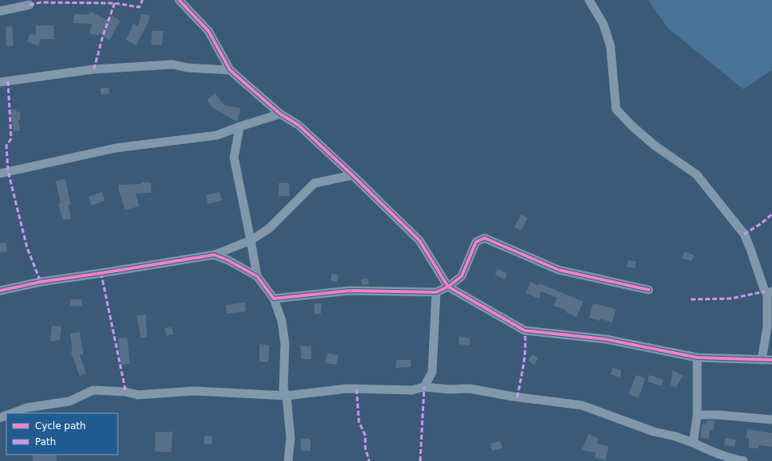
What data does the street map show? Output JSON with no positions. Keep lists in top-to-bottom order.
{
  "legend": ["Cycle path", "Path"]
}
